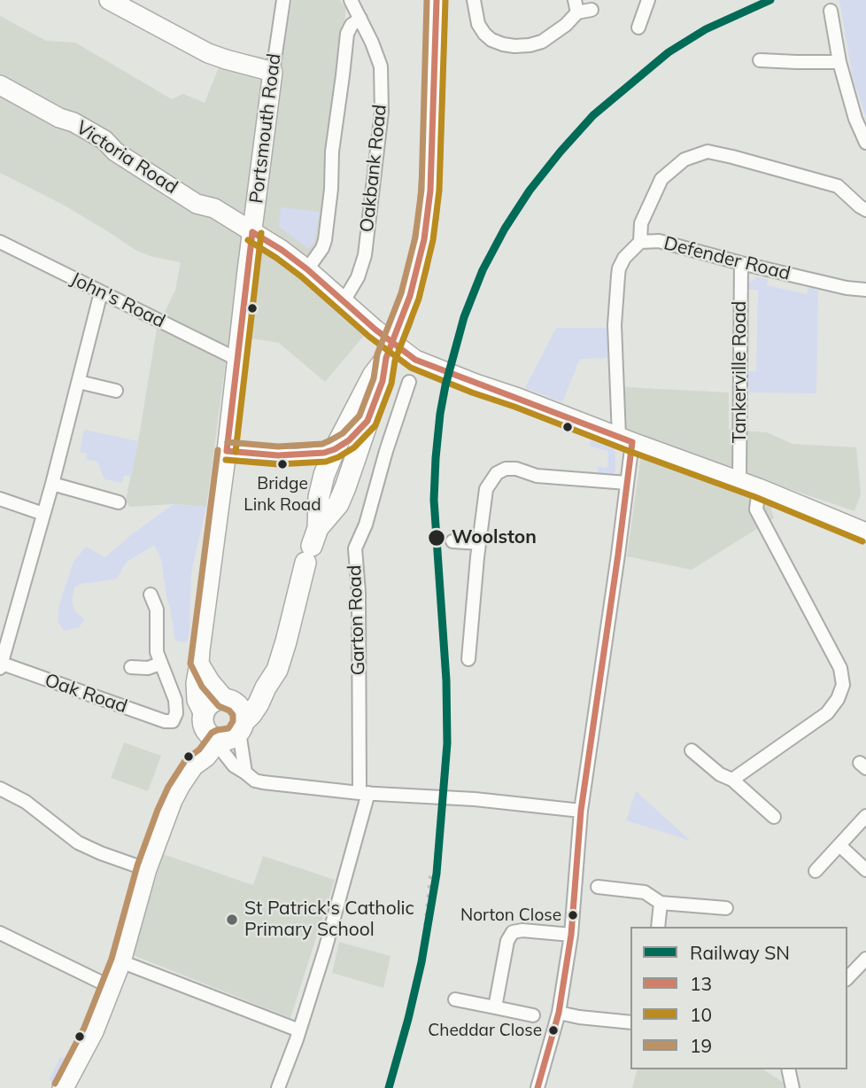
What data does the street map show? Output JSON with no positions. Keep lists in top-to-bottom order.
{
  "streets": {
    "street": [
      "Portsmouth Road",
      "Victoria Road",
      "Oakbank Road",
      "Defender Road",
      "John's Road",
      "Tankerville Road",
      "Garton Road",
      "Oak Road"
    ]
  },
  "crossings": [
    ["Portsmouth Road", "Victoria Road"],
    ["Portsmouth Road", "John's Road"],
    ["Victoria Road", "Oakbank Road"],
    ["Victoria Road", "Defender Road"],
    ["Victoria Road", "Tankerville Road"],
    ["Defender Road", "Tankerville Road"]
  ],
  "places": [
    "Bridge Link Road",
    "Woolston",
    "Norton Close",
    "St Patrick's Catholic Primary School",
    "Cheddar Close"
  ],
  "lines": [
    "rail line SN",
    "transit line 13",
    "transit line 10",
    "transit line 19"
  ],
  "legend": [
    "Railway SN",
    "13",
    "10",
    "19"
  ]
}
